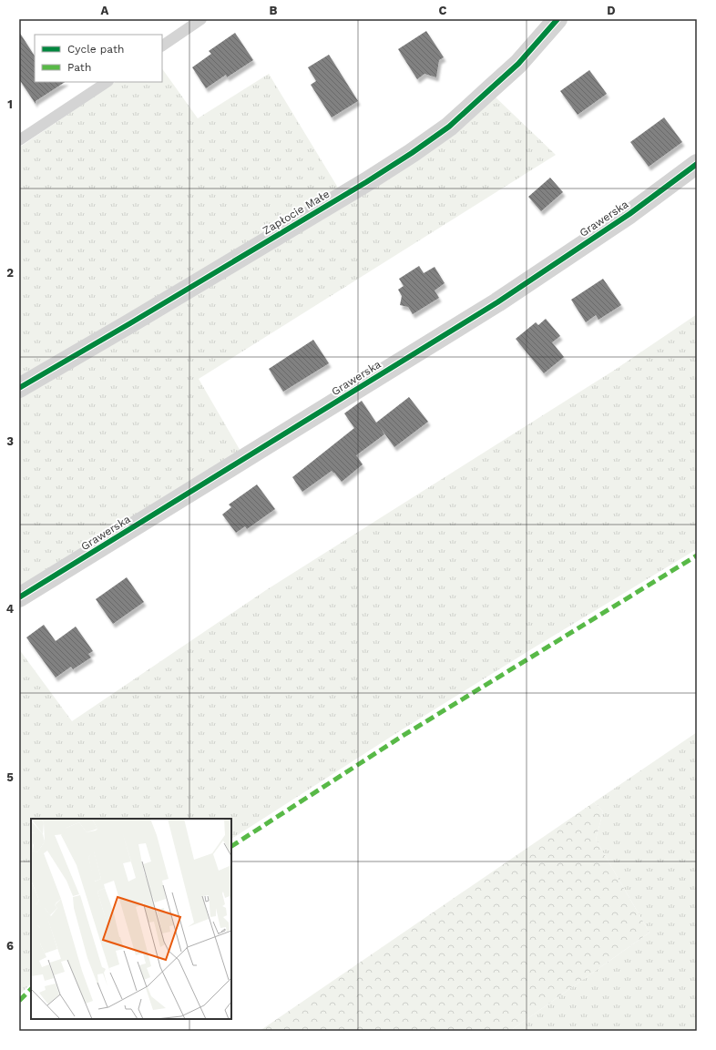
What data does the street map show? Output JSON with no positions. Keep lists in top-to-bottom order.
{
  "streets": {
    "street": ["Zapłocie Małe", "Grawerska"]
  },
  "legend": ["Cycle path", "Path"],
  "grid": {
    "columns": [
      "A",
      "B",
      "C",
      "D"
    ],
    "rows": [
      "1",
      "2",
      "3",
      "4",
      "5",
      "6"
    ]
  }
}
